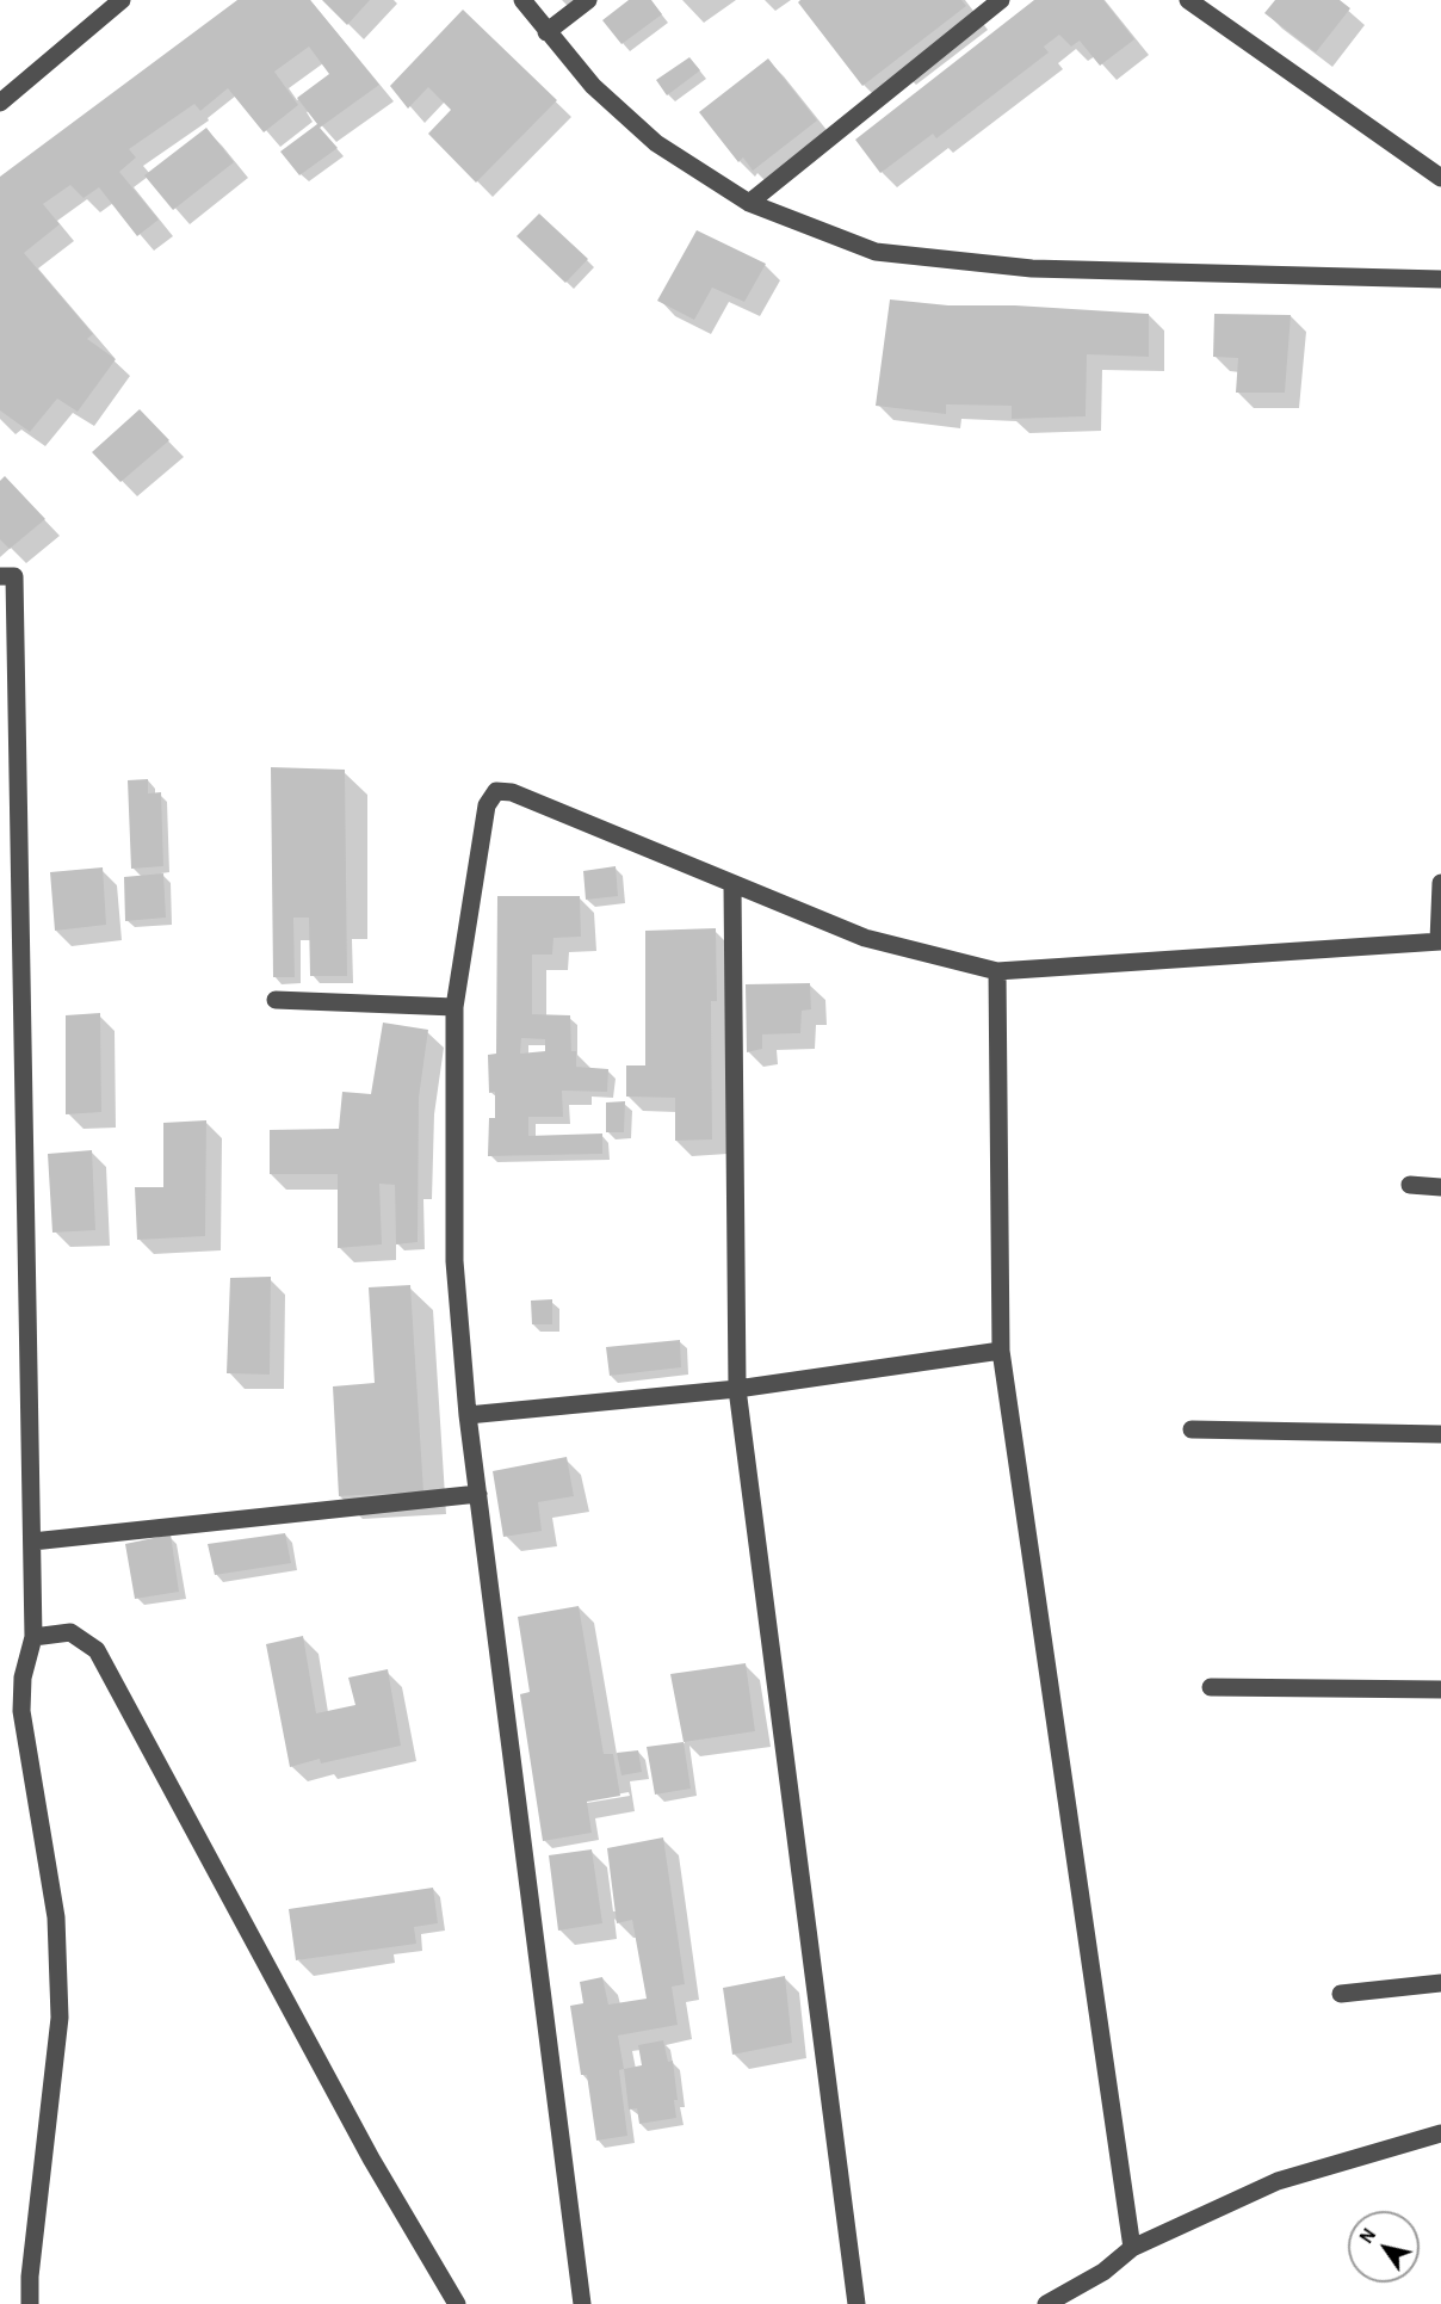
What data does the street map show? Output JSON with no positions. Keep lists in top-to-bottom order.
{
  "north": "top left"
}
